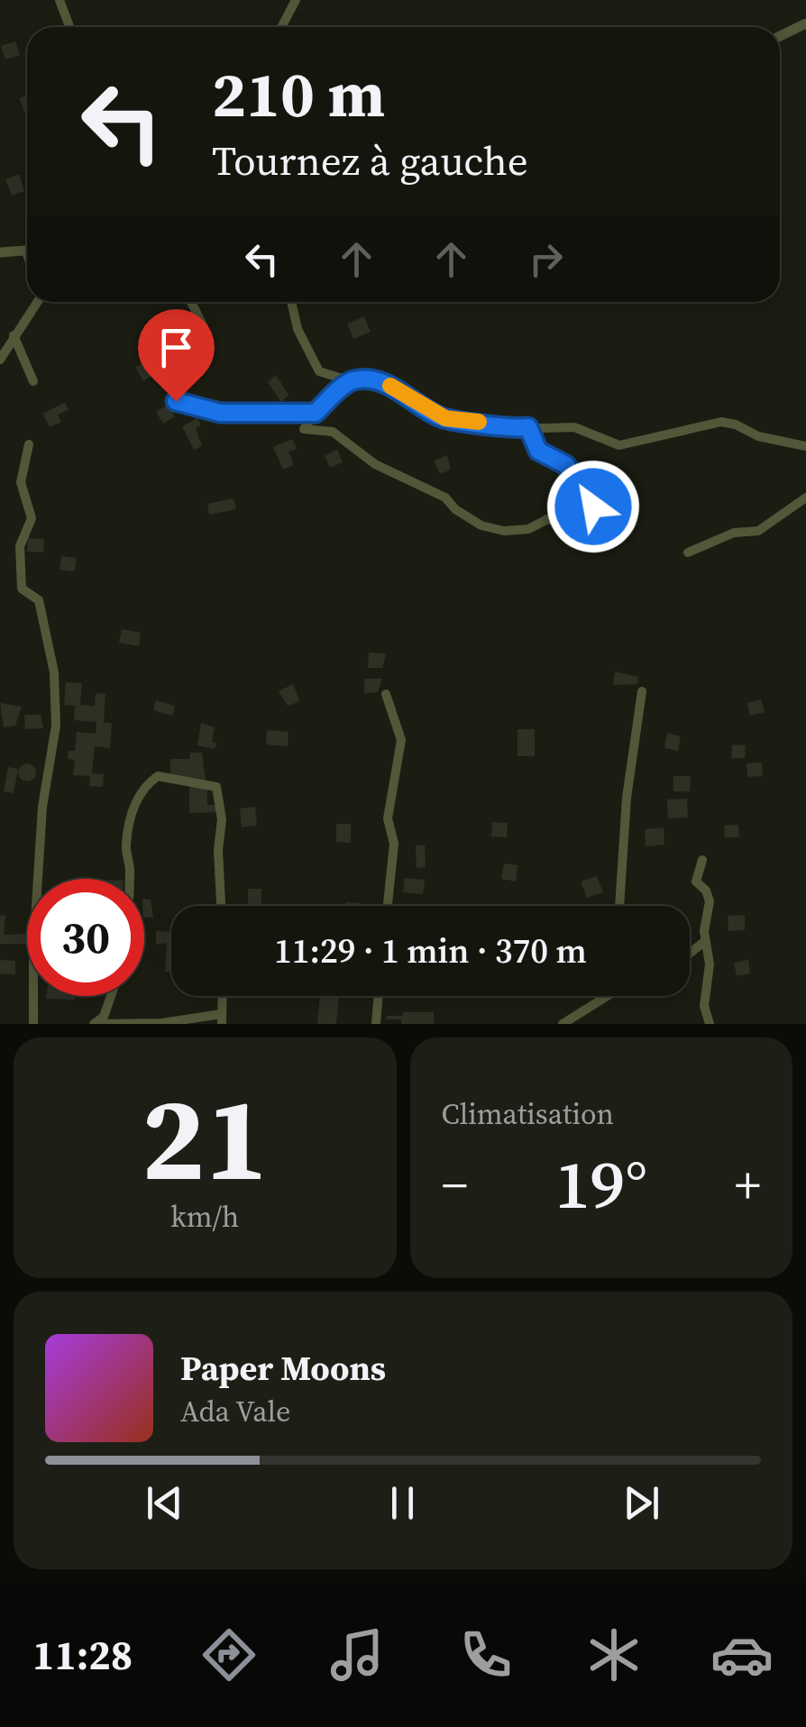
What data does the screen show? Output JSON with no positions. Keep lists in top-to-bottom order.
{
  "page": {
    "turn": ["210 m", "Tournez à gauche"],
    "limit": "30",
    "trip": "11:29 · 1 min · 370 m",
    "tile": [
      ["21", "km/h"],
      "Climatisation"
    ],
    "heat": ["−", "19°", "+"],
    "song": ["Paper Moons", "Ada Vale"],
    "tabs": "11:28"
  }
}
